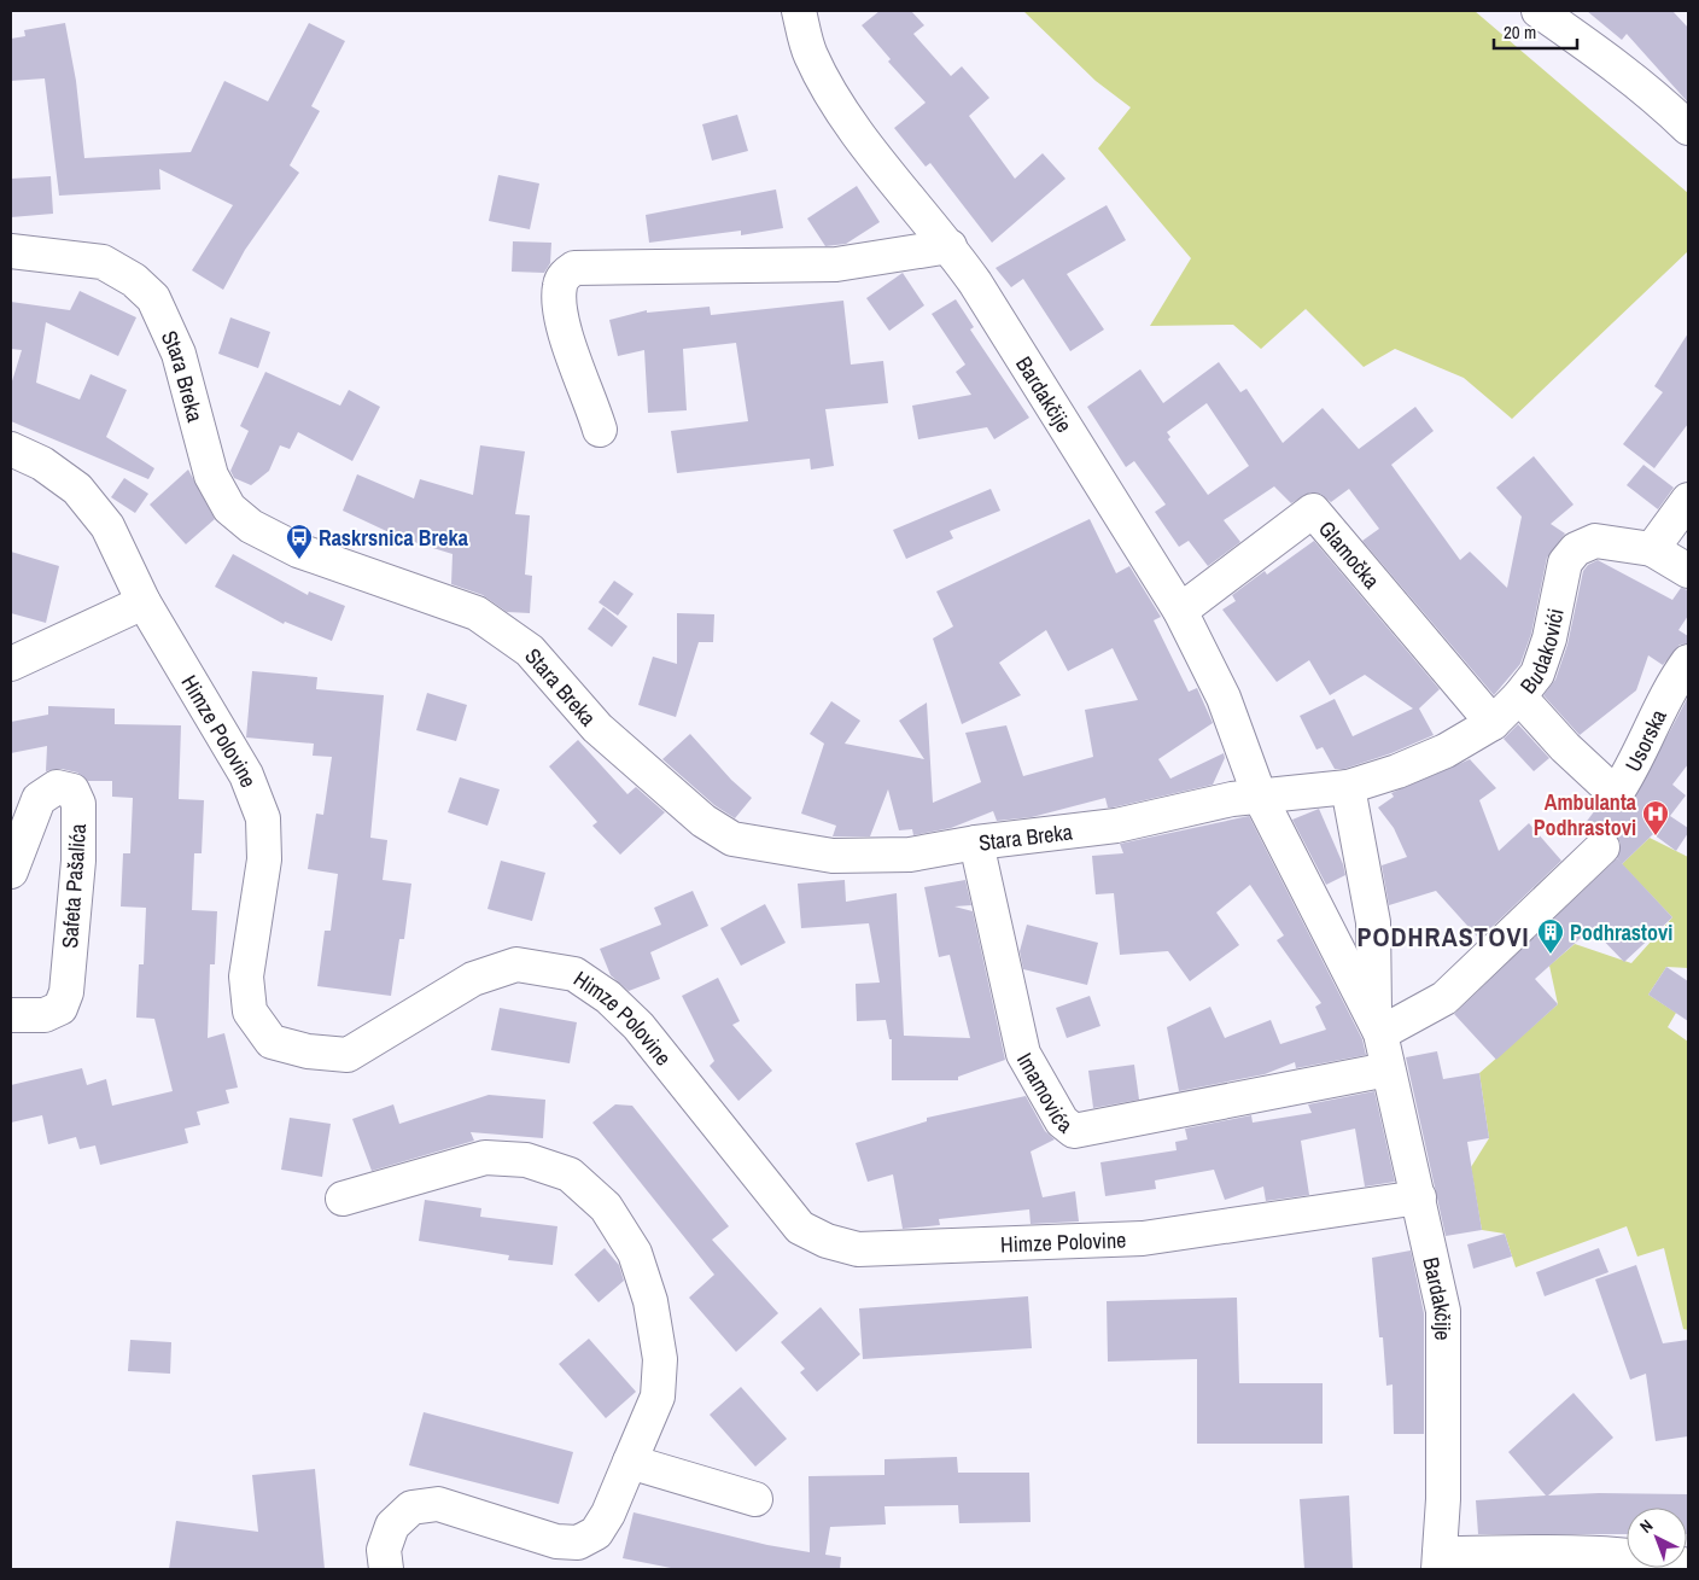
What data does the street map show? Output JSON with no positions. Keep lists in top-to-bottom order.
{
  "streets": {
    "street": [
      "Stara Breka",
      "Bardakčije",
      "Glamočka",
      "Budakovići",
      "Himze Polovine",
      "Usorska",
      "Safeta Pašalića",
      "Imamovića"
    ]
  },
  "crossings": [
    ["Stara Breka", "Bardakčije"],
    ["Stara Breka", "Imamovića"],
    ["Bardakčije", "Glamočka"],
    ["Bardakčije", "Budakovići"],
    ["Bardakčije", "Himze Polovine"],
    ["Bardakčije", "Imamovića"],
    ["Glamočka", "Budakovići"],
    ["Budakovići", "Usorska"]
  ],
  "districts": ["PODHRASTOVI"],
  "places": {
    "bus stop": ["Raskrsnica Breka"],
    "hospital": ["Ambulanta Podhrastovi"],
    "building": ["Podhrastovi"]
  },
  "scale_bar": "20 m",
  "north": "top left"
}
